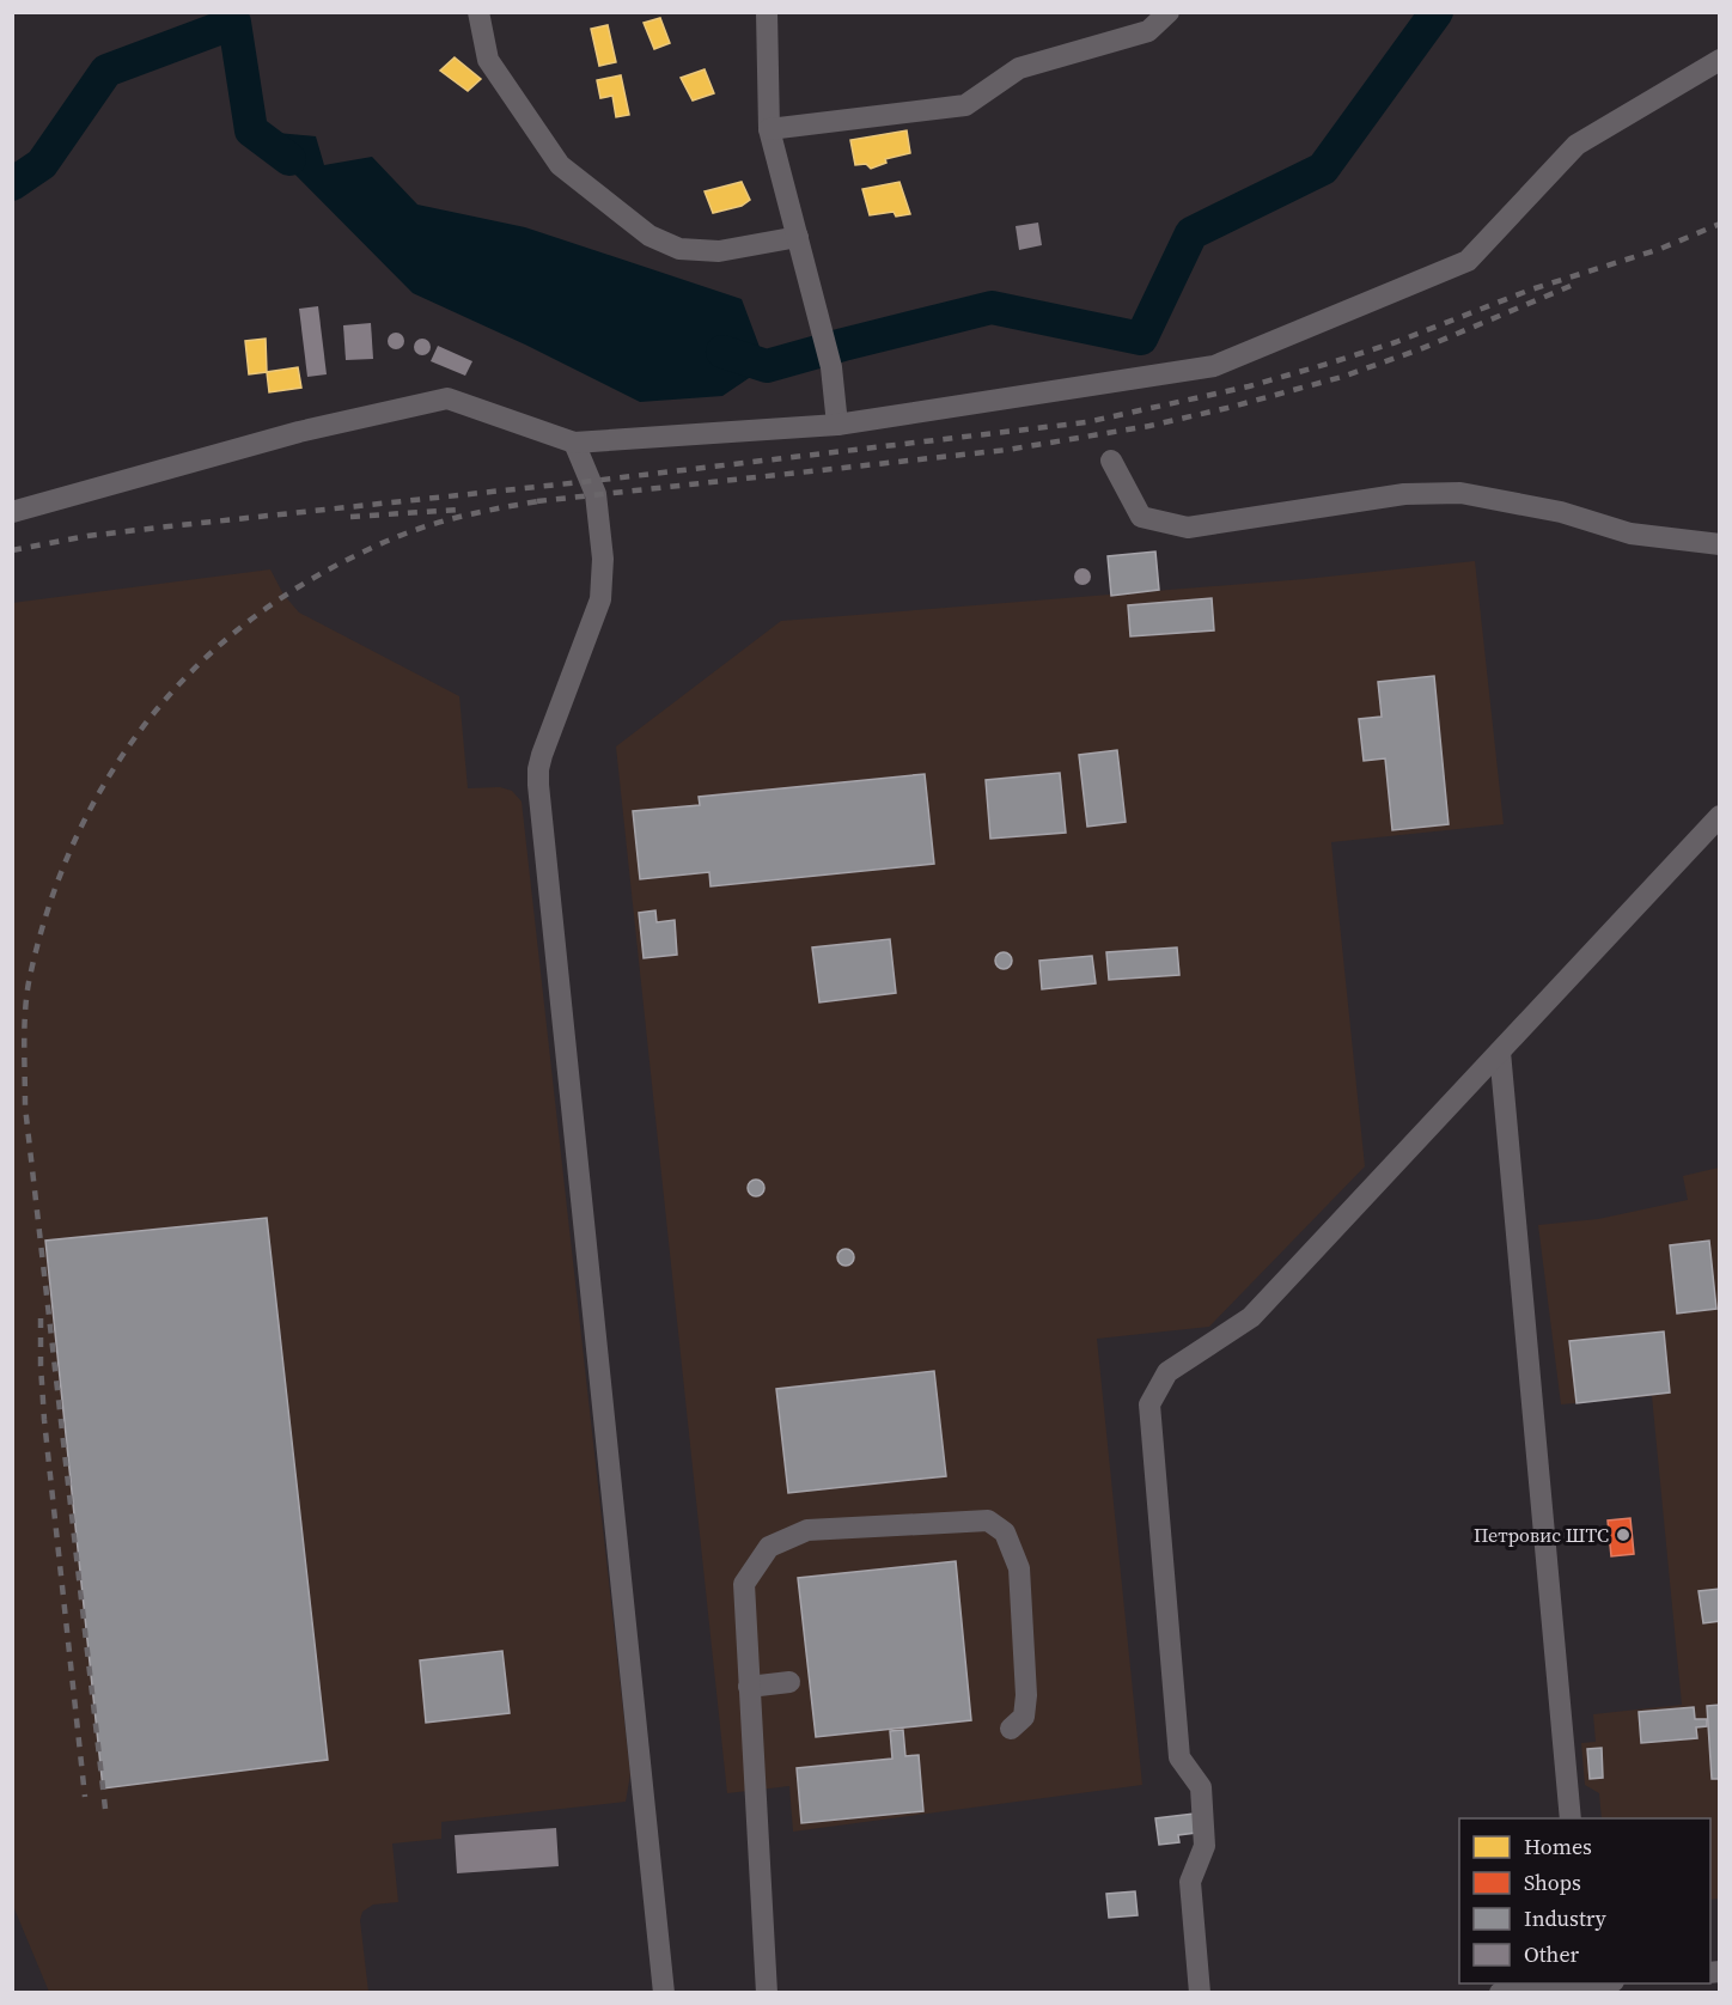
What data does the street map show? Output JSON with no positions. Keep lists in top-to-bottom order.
{
  "places": ["Петровис ШТС"],
  "legend": [
    "Homes",
    "Shops",
    "Industry",
    "Other"
  ]
}
